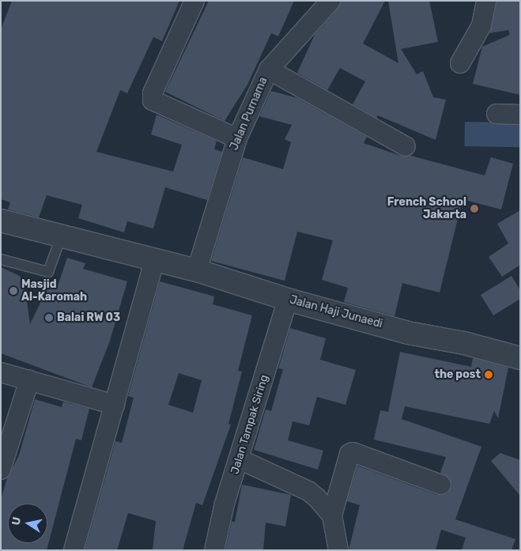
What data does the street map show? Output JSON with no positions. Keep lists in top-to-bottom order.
{
  "streets": {
    "street": ["Jalan Purnama", "Jalan Haji Junaedi", "Jalan Tampak Siring"]
  },
  "crossings": [
    ["Jalan Purnama", "Jalan Haji Junaedi"],
    ["Jalan Haji Junaedi", "Jalan Tampak Siring"]
  ],
  "places": [
    "French School Jakarta",
    "Masjid Al-Karomah",
    "Balai RW 03",
    "the post"
  ],
  "north": "left"
}
